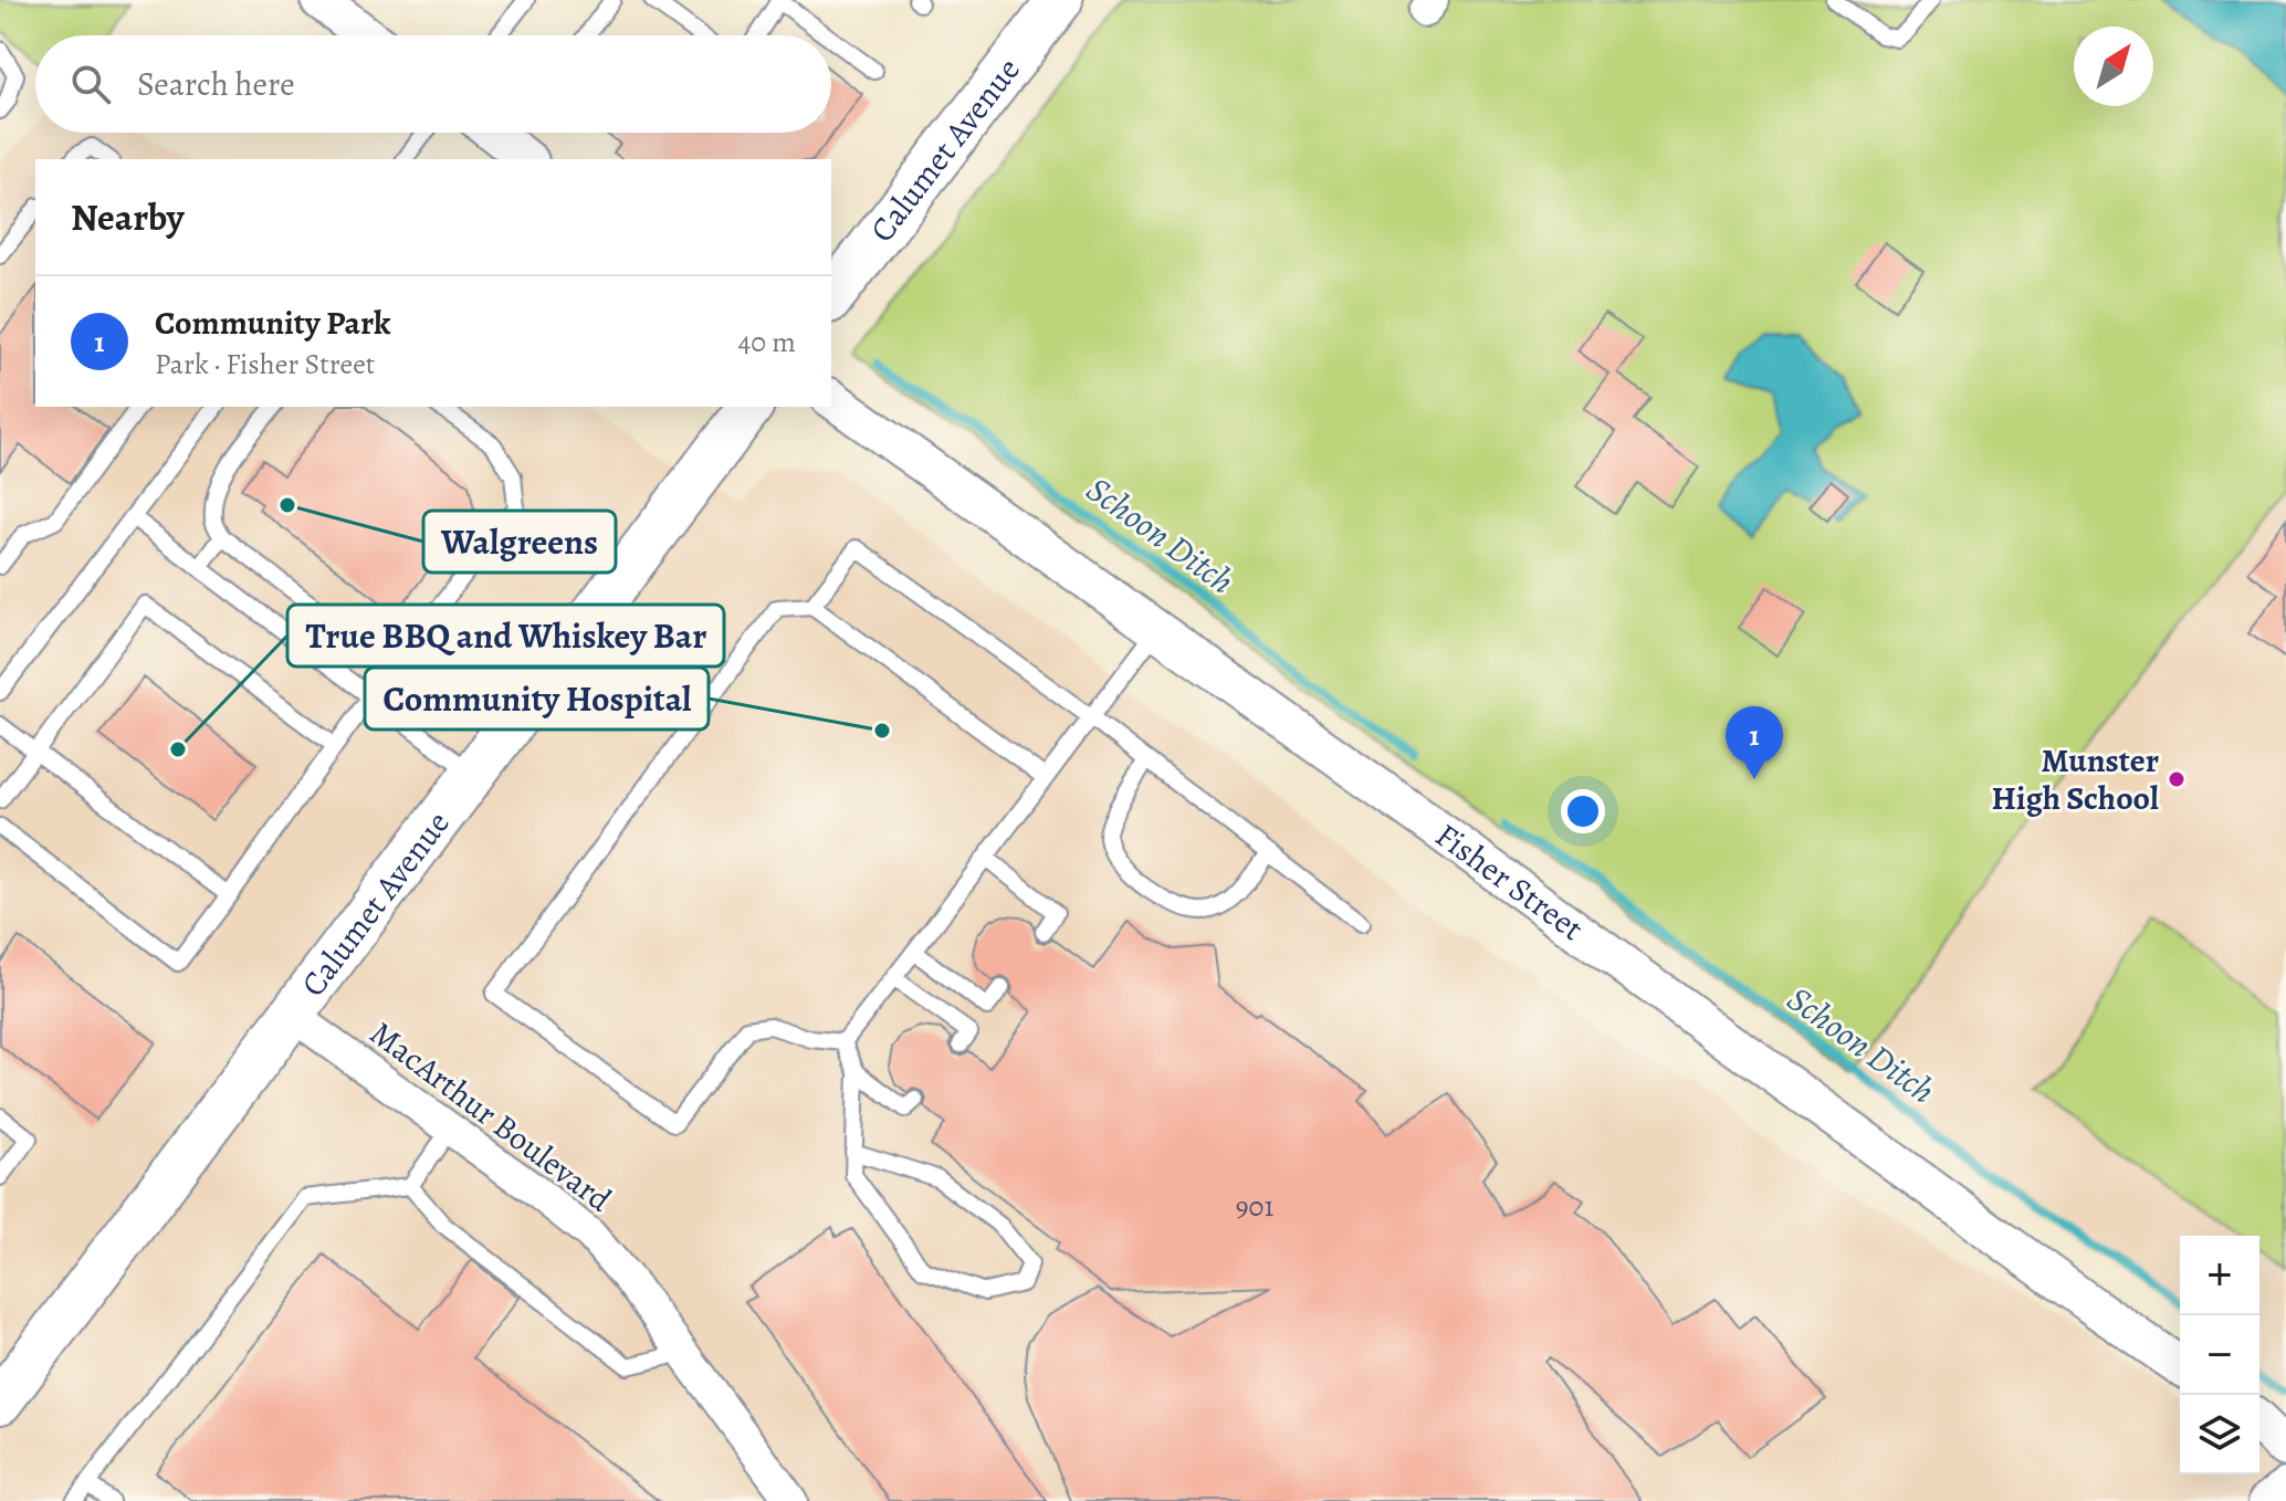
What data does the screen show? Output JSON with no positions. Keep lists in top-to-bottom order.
{
  "streets": {
    "main road": ["Calumet Avenue"],
    "street": ["Fisher Street", "MacArthur Boulevard"]
  },
  "crossings": [
    ["Calumet Avenue", "MacArthur Boulevard"]
  ],
  "water": ["Schoon Ditch"],
  "places": [
    "Walgreens",
    "Community Hospital",
    "True BBQ and Whiskey Bar",
    "Munster High School"
  ],
  "house_numbers": ["901"],
  "north": "top right",
  "page": {
    "search": "Search here",
    "heading": "Nearby",
    "list": [
      {
        "mark": "1",
        "name": "Community Park",
        "note": "Park · Fisher Street",
        "value": "40 m"
      }
    ],
    "pins": "1",
    "map_buttons": ["+", "−"]
  }
}
